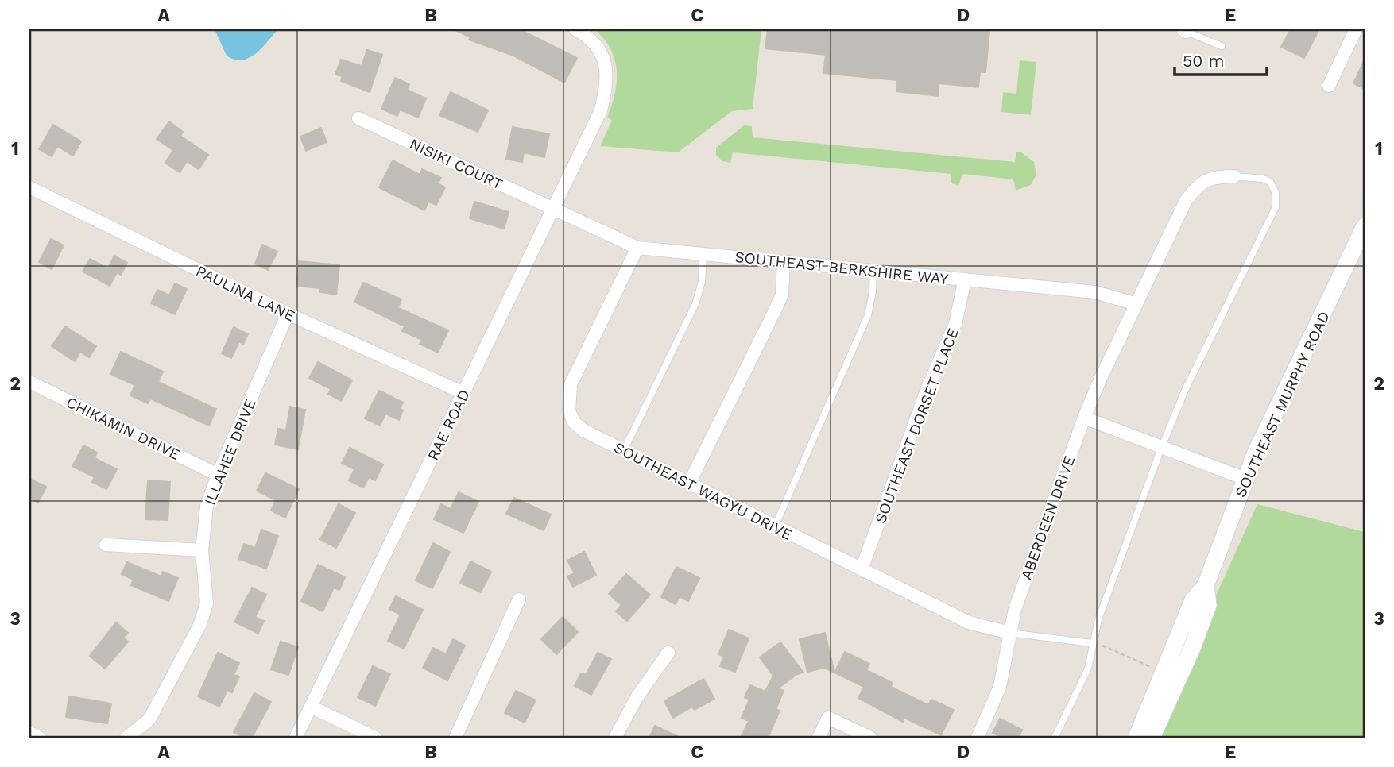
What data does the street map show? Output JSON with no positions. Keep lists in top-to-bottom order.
{
  "streets": {
    "main road": ["SOUTHEAST MURPHY ROAD"],
    "street": [
      "NISIKI COURT",
      "SOUTHEAST BERKSHIRE WAY",
      "PAULINA LANE",
      "RAE ROAD",
      "SOUTHEAST DORSET PLACE",
      "CHIKAMIN DRIVE",
      "ILLAHEE DRIVE",
      "SOUTHEAST WAGYU DRIVE",
      "ABERDEEN DRIVE"
    ]
  },
  "crossings": [
    ["NISIKI COURT", "SOUTHEAST BERKSHIRE WAY"],
    ["NISIKI COURT", "RAE ROAD"],
    ["SOUTHEAST BERKSHIRE WAY", "RAE ROAD"],
    ["SOUTHEAST BERKSHIRE WAY", "SOUTHEAST DORSET PLACE"],
    ["SOUTHEAST BERKSHIRE WAY", "SOUTHEAST WAGYU DRIVE"],
    ["SOUTHEAST BERKSHIRE WAY", "ABERDEEN DRIVE"],
    ["PAULINA LANE", "RAE ROAD"],
    ["PAULINA LANE", "ILLAHEE DRIVE"],
    ["SOUTHEAST DORSET PLACE", "SOUTHEAST WAGYU DRIVE"],
    ["CHIKAMIN DRIVE", "ILLAHEE DRIVE"],
    ["SOUTHEAST WAGYU DRIVE", "ABERDEEN DRIVE"]
  ],
  "scale_bar": "50 m",
  "grid": {
    "columns": [
      "A",
      "B",
      "C",
      "D",
      "E"
    ],
    "rows": ["1", "2", "3"]
  }
}
